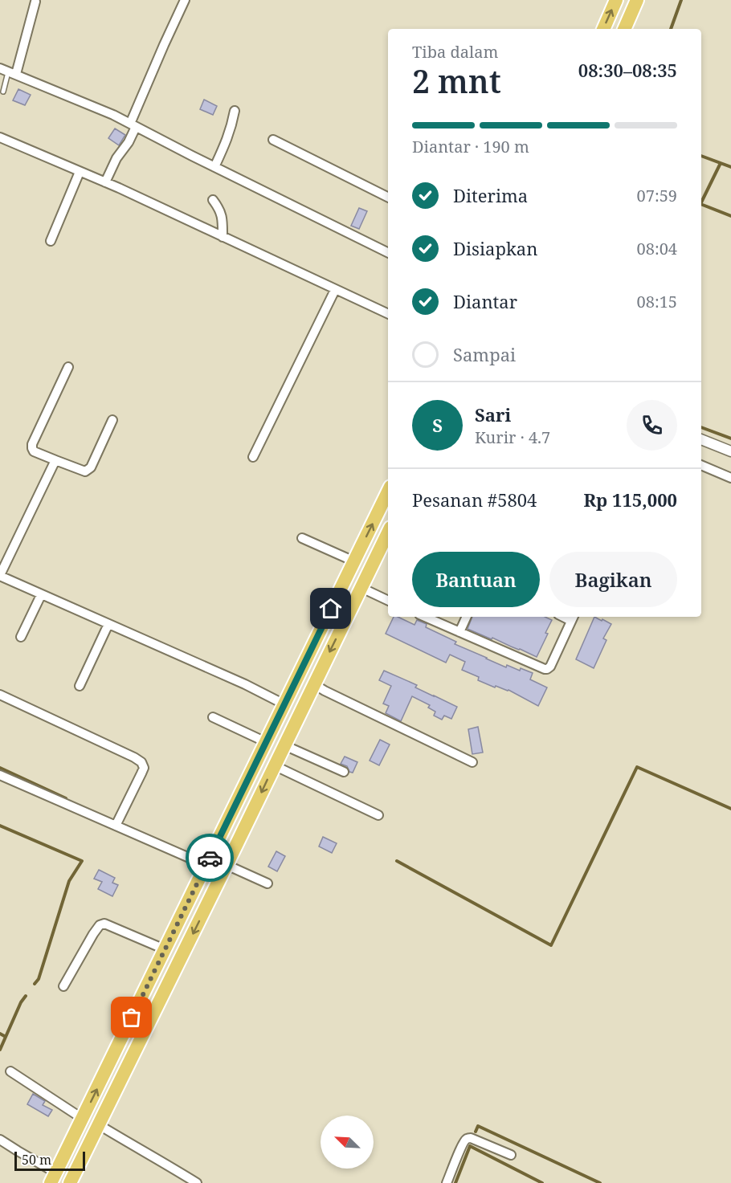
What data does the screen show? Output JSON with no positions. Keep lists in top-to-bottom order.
{
  "scale_bar": "50 m",
  "north": "top left",
  "page": {
    "heading": ["2 mnt", "Tiba dalam", "08:30–08:35"],
    "panel": [
      "Sari",
      "Kurir · 4.7",
      "Pesanan #5804",
      "Rp 115,000"
    ],
    "bar": "Diantar · 190 m",
    "list": [
      ["Diterima", "07:59"],
      ["Disiapkan", "08:04"],
      ["Diantar", "08:15"],
      "Sampai"
    ],
    "round": "S",
    "buttons": ["Bantuan", "Bagikan"],
    "scale": "50 m"
  }
}
